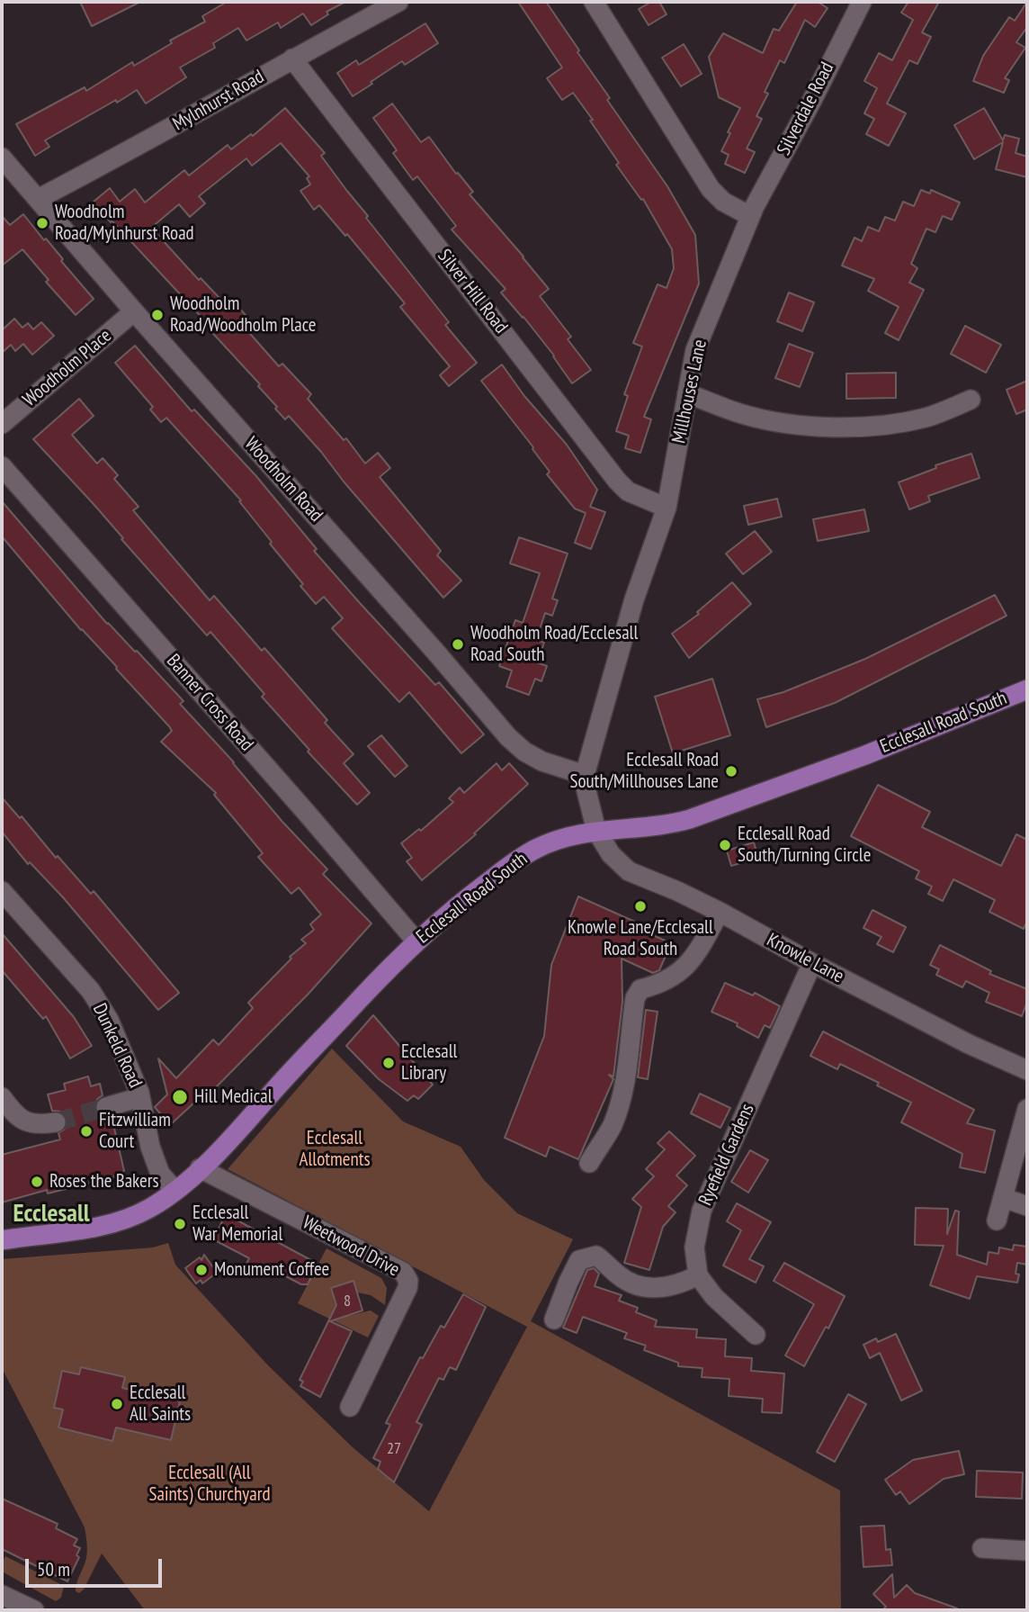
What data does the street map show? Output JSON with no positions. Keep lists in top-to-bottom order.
{
  "streets": {
    "main road": ["Ecclesall Road South"],
    "street": [
      "Mylnhurst Road",
      "Silverdale Road",
      "Silver Hill Road",
      "Woodholm Place",
      "Millhouses Lane",
      "Woodholm Road",
      "Banner Cross Road",
      "Knowle Lane",
      "Dunkeld Road",
      "Ryefield Gardens",
      "Weetwood Drive"
    ]
  },
  "crossings": [
    ["Mylnhurst Road", "Silver Hill Road"],
    ["Mylnhurst Road", "Woodholm Road"],
    ["Silverdale Road", "Millhouses Lane"],
    ["Silver Hill Road", "Millhouses Lane"],
    ["Woodholm Place", "Woodholm Road"],
    ["Millhouses Lane", "Woodholm Road"],
    ["Millhouses Lane", "Ecclesall Road South"],
    ["Millhouses Lane", "Knowle Lane"],
    ["Banner Cross Road", "Ecclesall Road South"],
    ["Ecclesall Road South", "Knowle Lane"],
    ["Ecclesall Road South", "Dunkeld Road"],
    ["Ecclesall Road South", "Weetwood Drive"],
    ["Knowle Lane", "Ryefield Gardens"]
  ],
  "districts": ["Ecclesall"],
  "parks": ["Ecclesall Allotments", "Ecclesall (All Saints) Churchyard"],
  "places": [
    "Woodholm Road/Mylnhurst Road",
    "Woodholm Road/Woodholm Place",
    "Woodholm Road/Ecclesall Road South",
    "Ecclesall Road South/Millhouses Lane",
    "Ecclesall Road South/Turning Circle",
    "Knowle Lane/Ecclesall Road South",
    "Ecclesall Library",
    "Hill Medical",
    "Fitzwilliam Court",
    "Roses the Bakers",
    "Ecclesall War Memorial",
    "Monument Coffee",
    "Ecclesall All Saints"
  ],
  "house_numbers": ["8", "27"],
  "scale_bar": "50 m"
}
